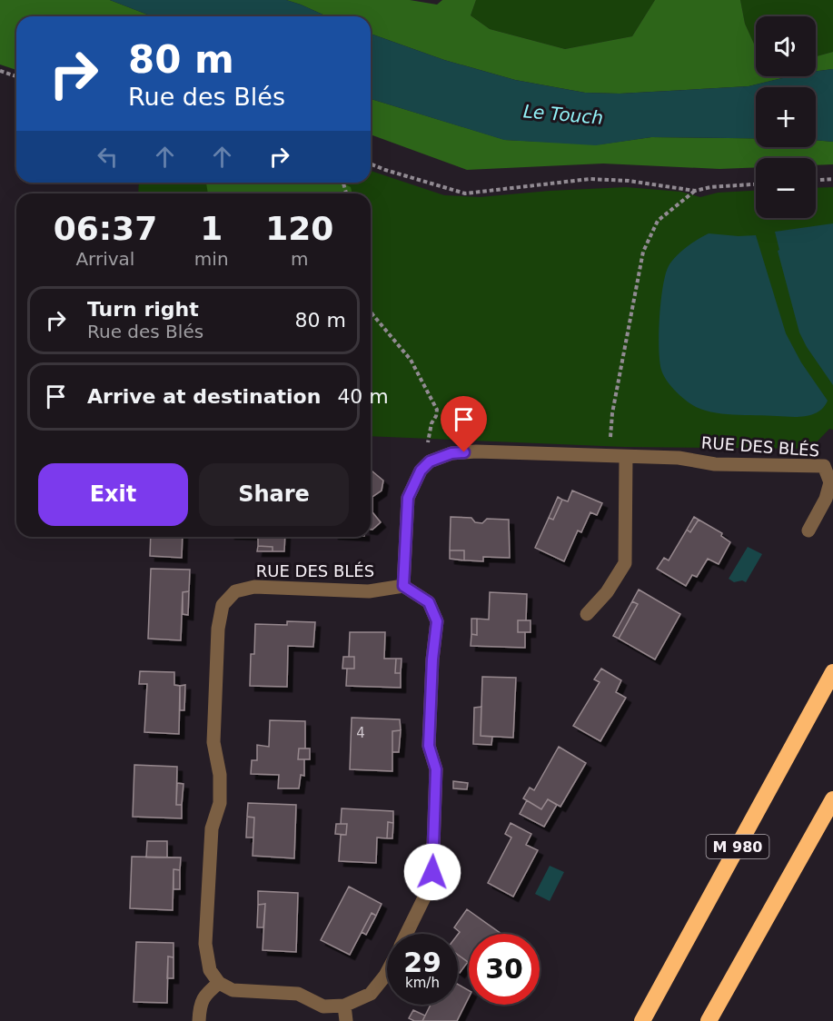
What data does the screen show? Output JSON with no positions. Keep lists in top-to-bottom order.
{
  "streets": {
    "highway": ["M 980"],
    "street": ["RUE DES BLÉS"]
  },
  "water": ["Le Touch"],
  "house_numbers": ["4"],
  "page": {
    "map_buttons": ["+", "−"],
    "turn": ["80 m", "Rue des Blés"],
    "eta": [
      "06:37",
      "Arrival",
      "1",
      "min",
      "120",
      "m"
    ],
    "list": [
      {
        "name": "Turn right",
        "note": "Rue des Blés",
        "value": "80 m"
      },
      {
        "name": "Arrive at destination",
        "value": "40 m"
      }
    ],
    "buttons": ["Exit", "Share"],
    "speed": "29 km/h",
    "limit": "30"
  }
}
